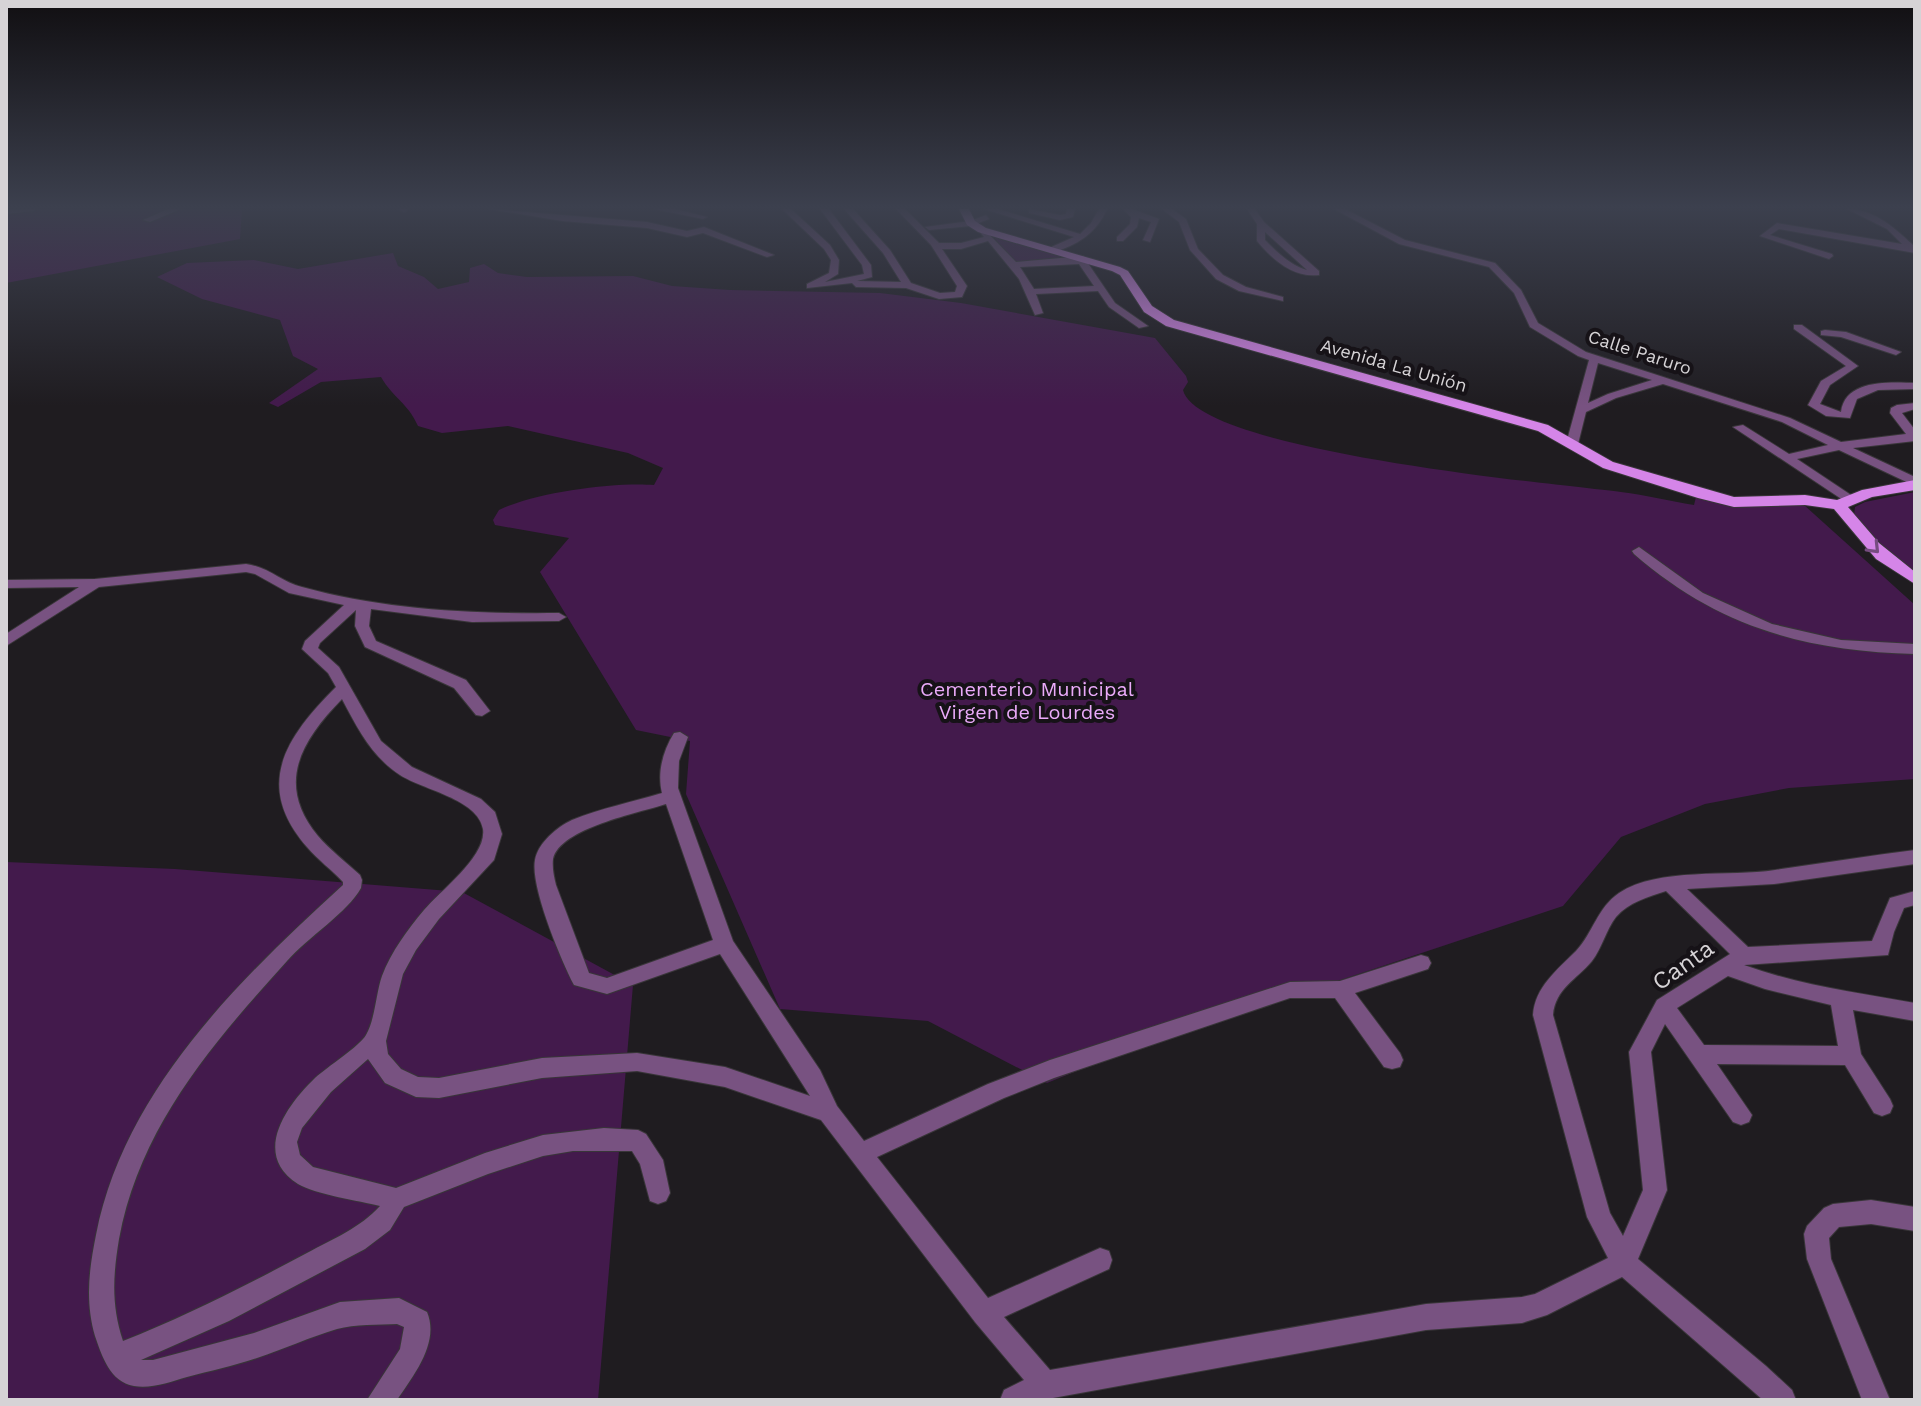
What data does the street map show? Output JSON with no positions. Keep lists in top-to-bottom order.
{
  "streets": {
    "main road": ["Avenida La Unión"],
    "street": ["Calle Paruro", "Canta"]
  },
  "crossings": [
    ["Calle Paruro", "Avenida La Unión"]
  ],
  "parks": ["Cementerio Municipal Virgen de Lourdes"]
}
